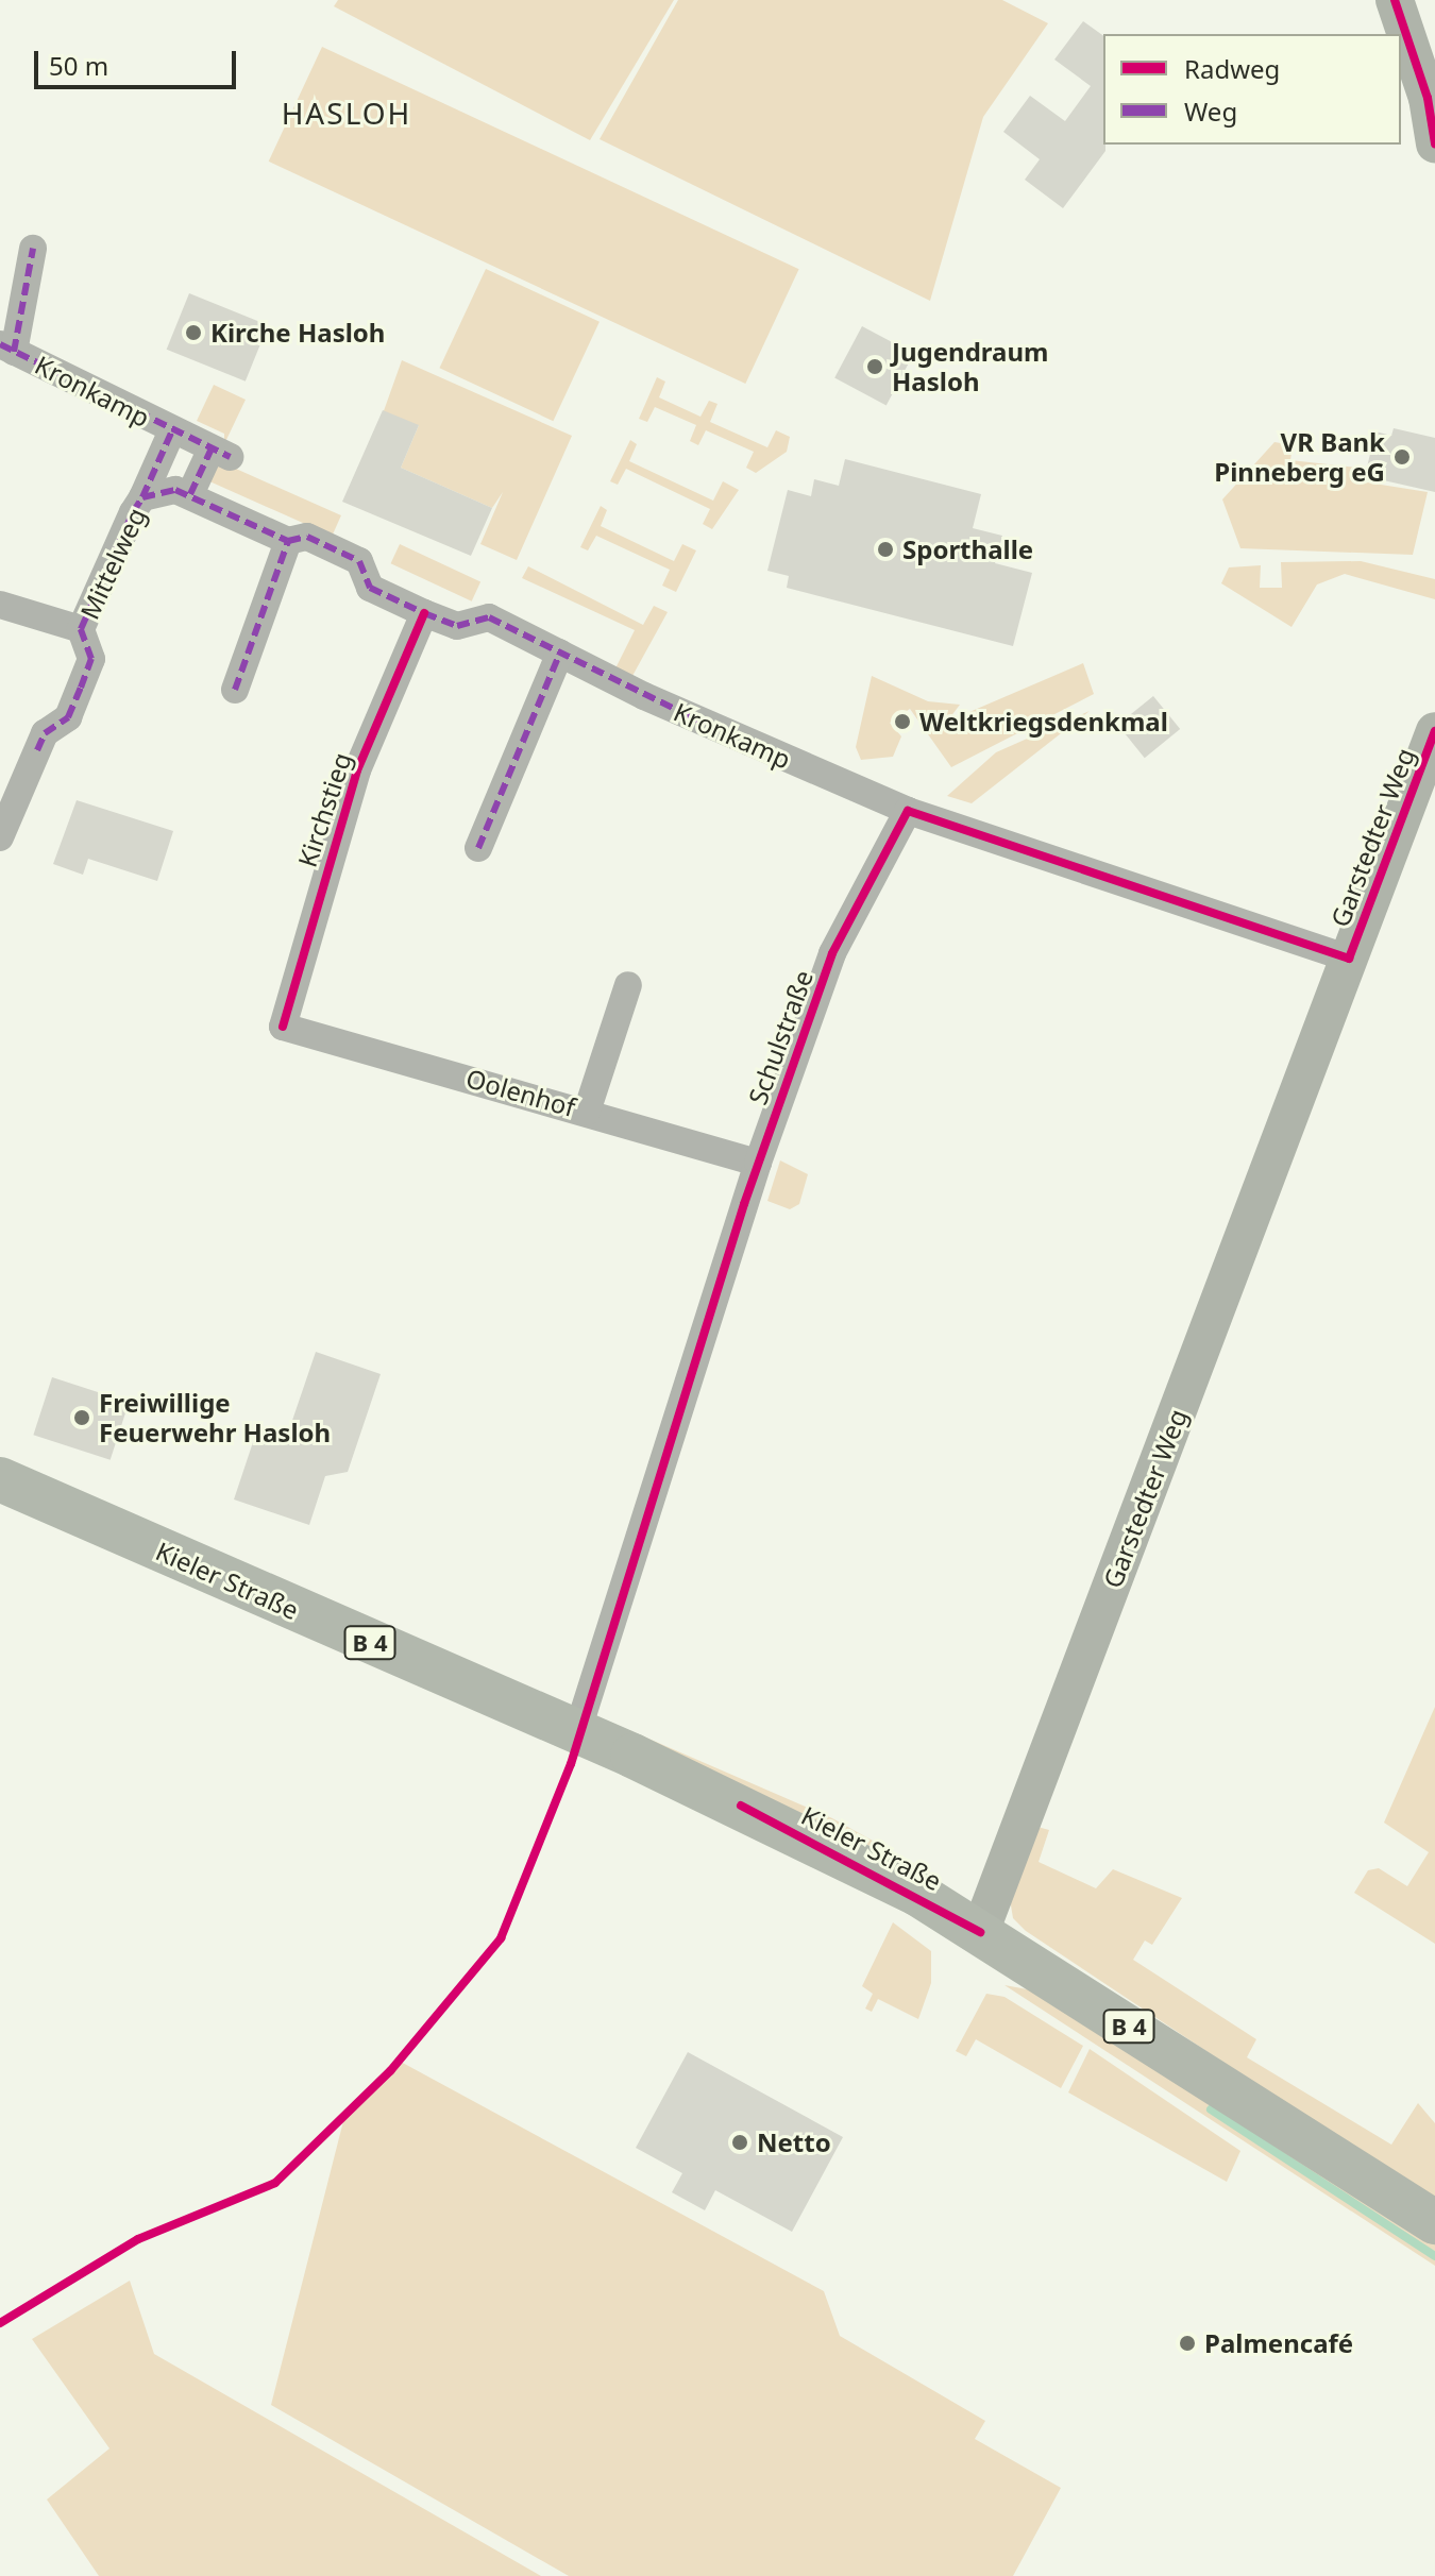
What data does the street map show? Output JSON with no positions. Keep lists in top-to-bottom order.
{
  "streets": {
    "main road": ["Garstedter Weg", "Kieler Straße", "B 4"],
    "street": [
      "Kronkamp",
      "Mittelweg",
      "Kirchstieg",
      "Schulstraße",
      "Oolenhof"
    ]
  },
  "crossings": [
    ["Kronkamp", "Mittelweg"],
    ["Kronkamp", "Kirchstieg"],
    ["Kronkamp", "Schulstraße"],
    ["Kirchstieg", "Oolenhof"],
    ["Garstedter Weg", "Kieler Straße"],
    ["Schulstraße", "Oolenhof"],
    ["Schulstraße", "Kieler Straße"]
  ],
  "districts": ["HASLOH"],
  "places": [
    "Kirche Hasloh",
    "Jugendraum Hasloh",
    "VR Bank Pinneberg eG",
    "Sporthalle",
    "Weltkriegsdenkmal",
    "Freiwillige Feuerwehr Hasloh",
    "Netto",
    "Palmencafé"
  ],
  "legend": ["Radweg", "Weg"],
  "scale_bar": "50 m"
}
